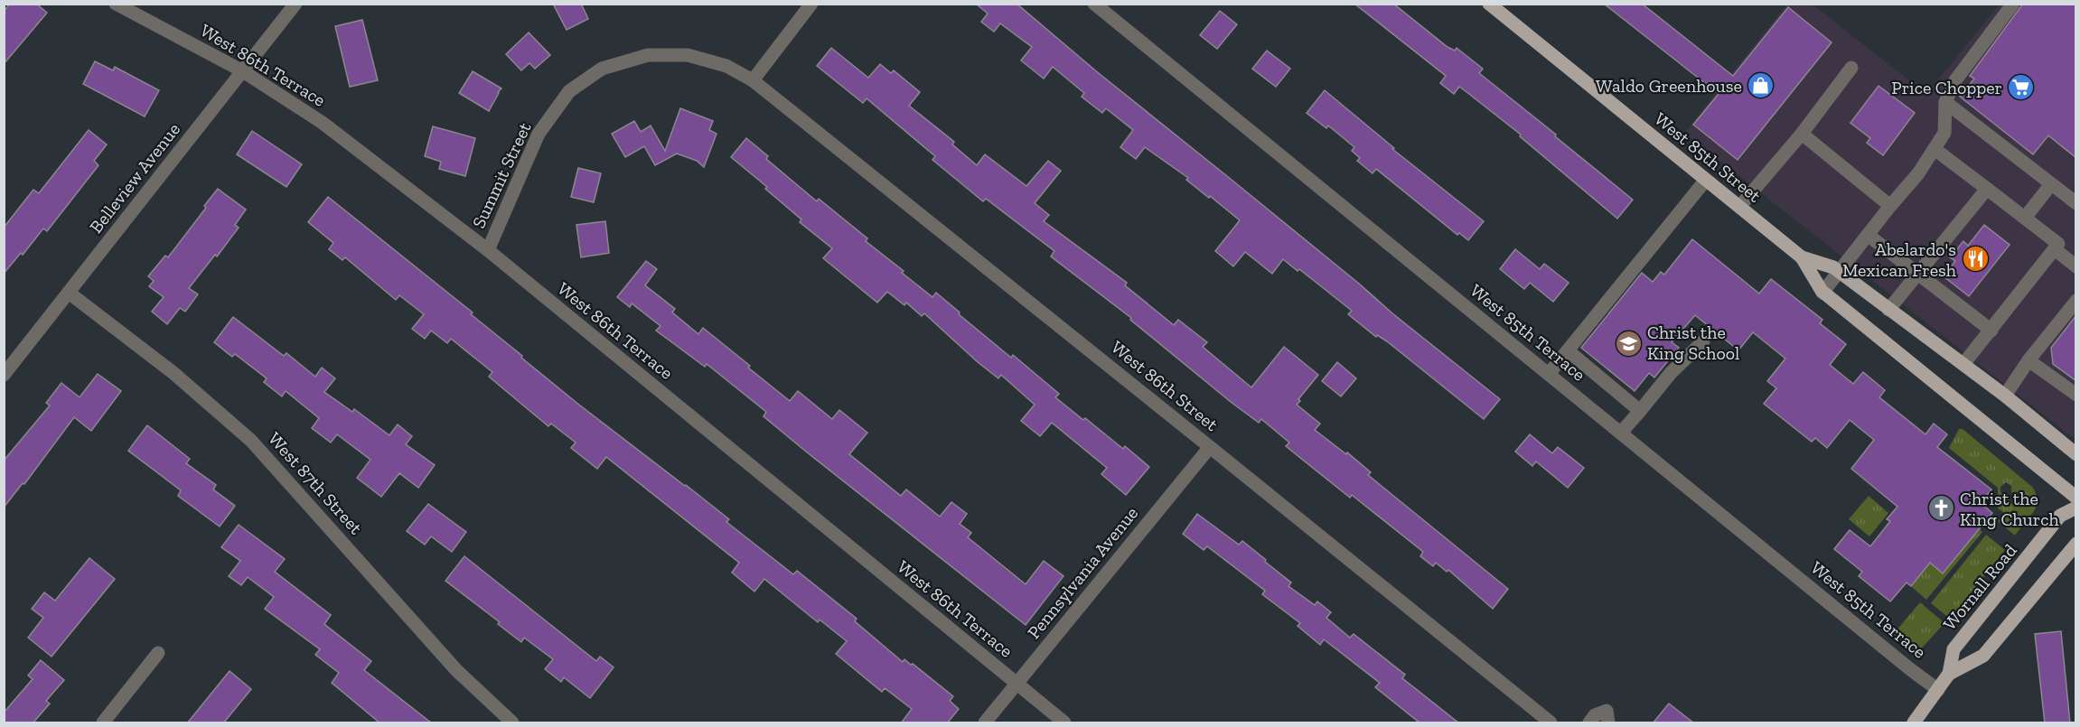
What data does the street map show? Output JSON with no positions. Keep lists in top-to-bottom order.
{
  "streets": {
    "main road": ["West 85th Street", "Wornall Road"],
    "street": [
      "West 86th Terrace",
      "Summit Street",
      "Belleview Avenue",
      "West 85th Terrace",
      "West 86th Street",
      "West 87th Street",
      "Pennsylvania Avenue"
    ]
  },
  "crossings": [
    ["West 86th Terrace", "Summit Street"],
    ["West 86th Terrace", "Belleview Avenue"],
    ["West 86th Terrace", "Pennsylvania Avenue"],
    ["Summit Street", "West 86th Street"],
    ["Belleview Avenue", "West 87th Street"],
    ["West 85th Terrace", "Wornall Road"],
    ["West 86th Street", "Pennsylvania Avenue"]
  ],
  "places": {
    "shop": ["Waldo Greenhouse"],
    "supermarket": ["Price Chopper"],
    "restaurant": ["Abelardo's Mexican Fresh"],
    "school or university": ["Christ the King School"],
    "church": ["Christ the King Church"]
  }
}
